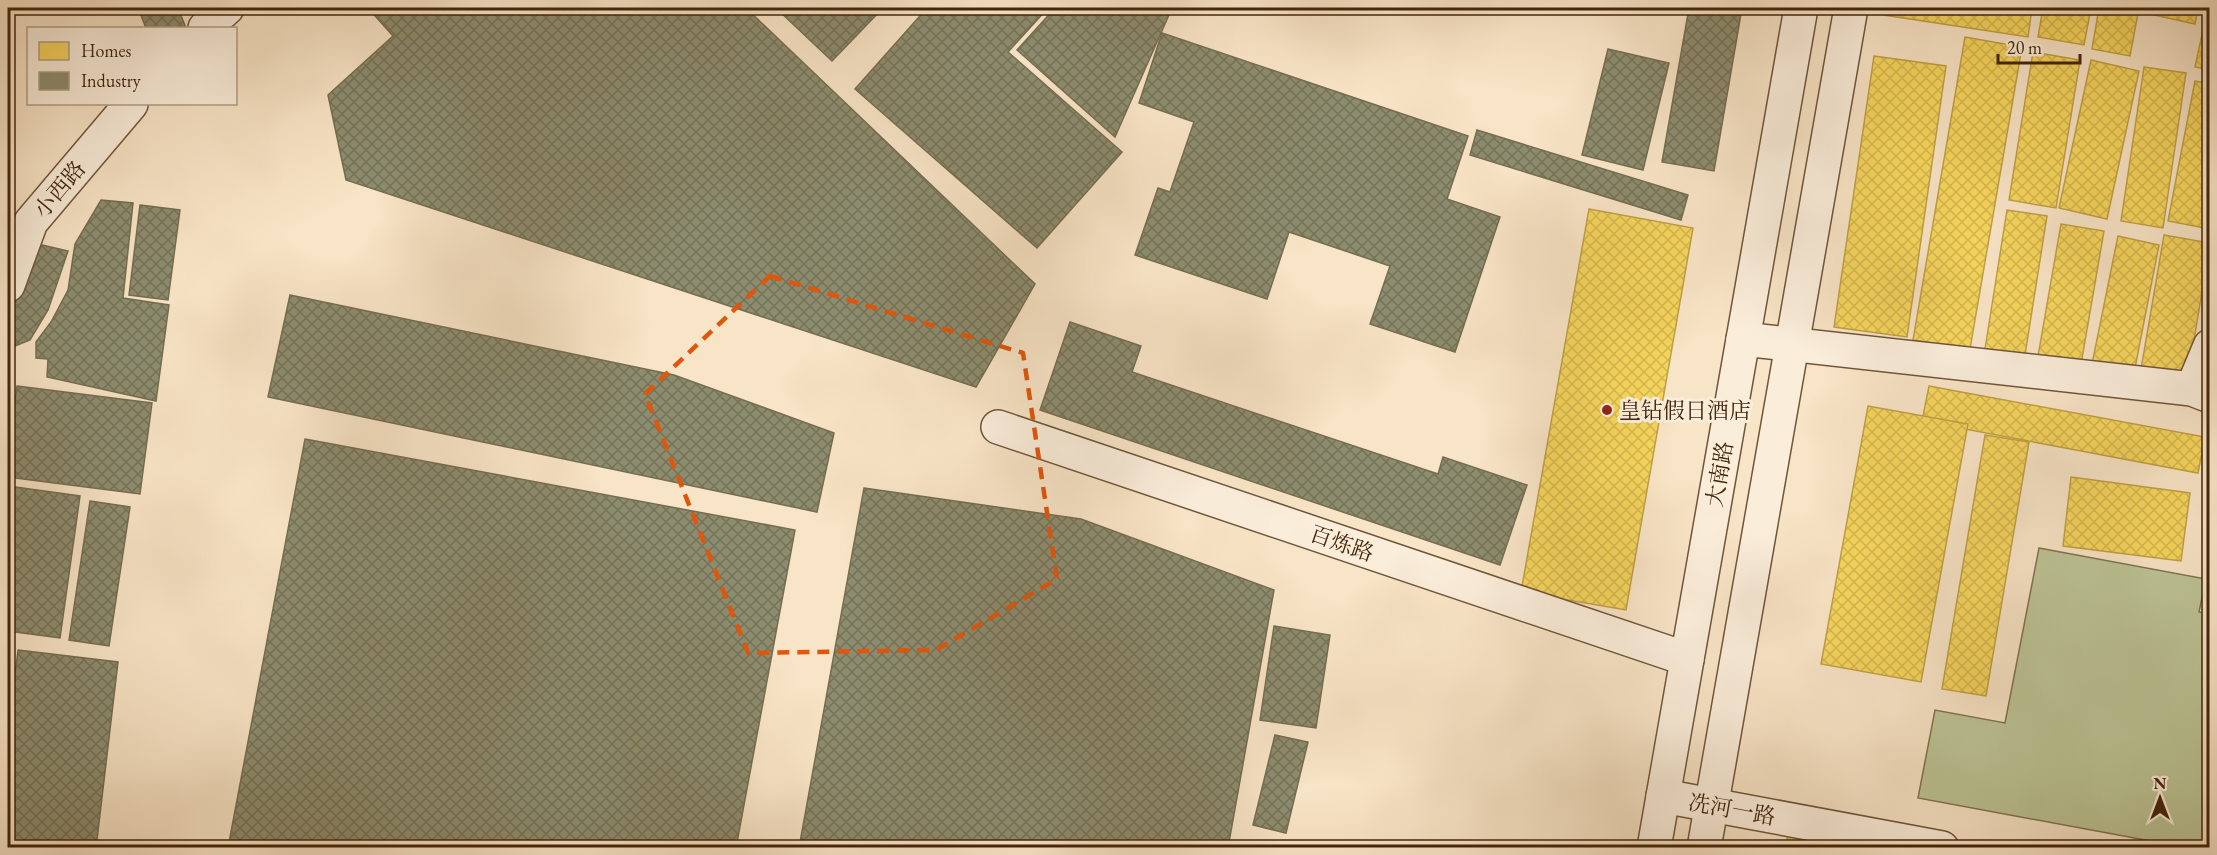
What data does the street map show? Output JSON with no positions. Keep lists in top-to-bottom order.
{
  "streets": {
    "street": [
      "小西路",
      "大南路",
      "百炼路",
      "冼河一路"
    ]
  },
  "crossings": [
    ["大南路", "百炼路"],
    ["大南路", "冼河一路"]
  ],
  "places": ["皇钻假日酒店"],
  "legend": ["Homes", "Industry"],
  "scale_bar": "20 m",
  "north": "top"
}
